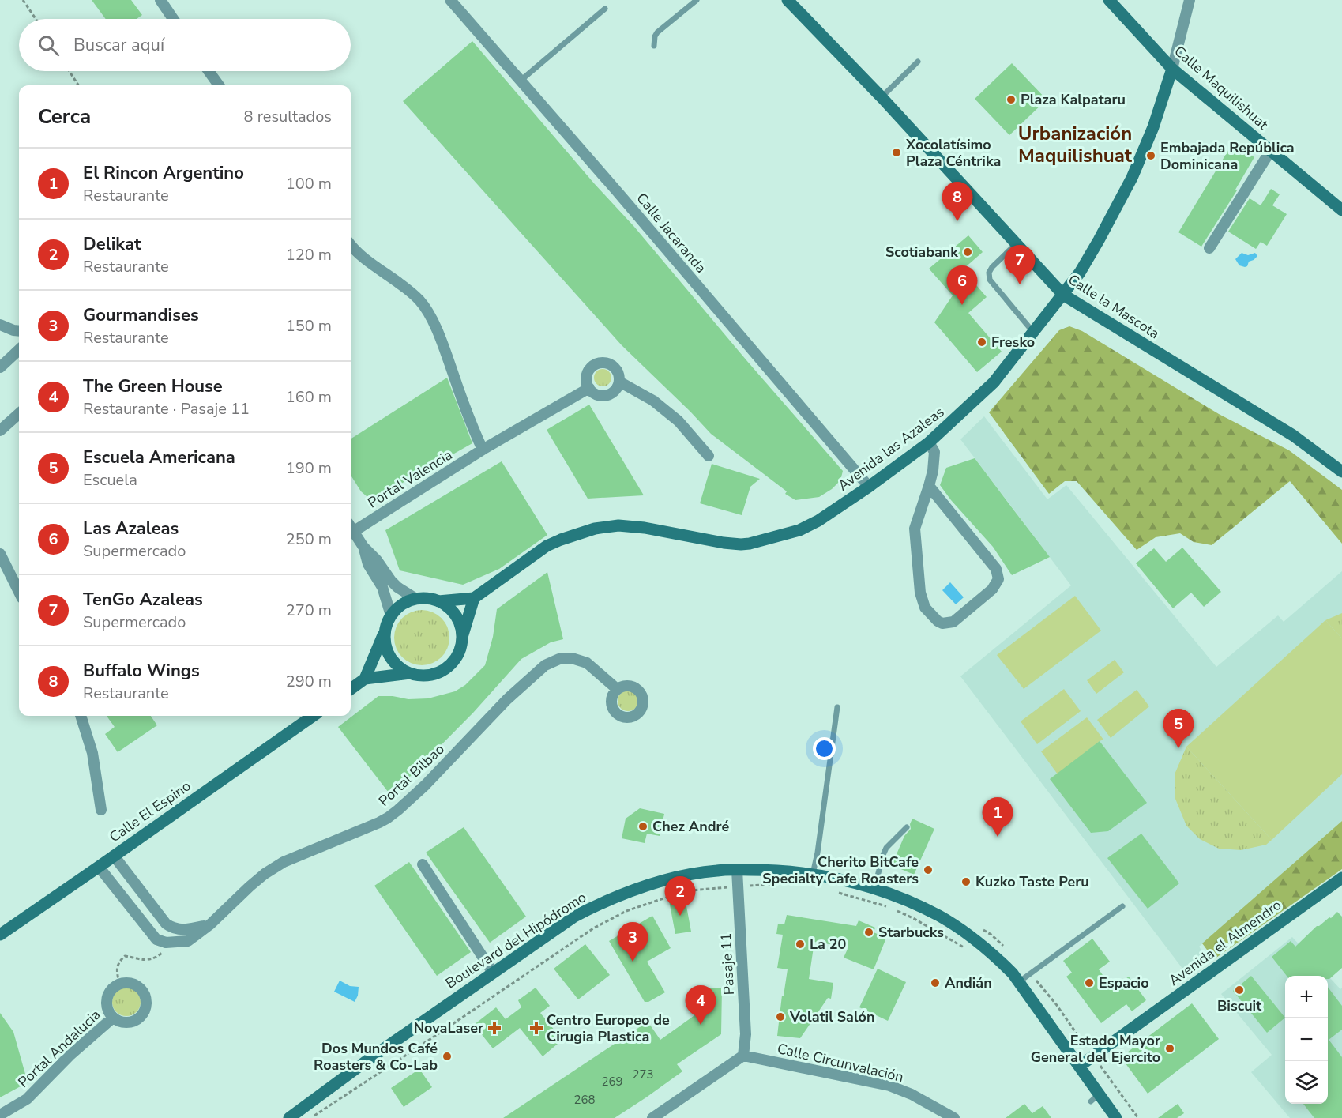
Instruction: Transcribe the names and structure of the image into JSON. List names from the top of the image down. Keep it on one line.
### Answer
{"streets":{"street":["Calle Maquilishuat","Calle Jacaranda","Calle la Mascota","Avenida las Azaleas","Portal Valencia","Portal Bilbao","Calle El Espino","Boulevard del Hipódromo","Avenida el Almendro","Pasaje 11","Portal Andalucia","Calle Circunvalación"]},"crossings":[["Calle Maquilishuat","Avenida las Azaleas"],["Calle Jacaranda","Avenida las Azaleas"],["Calle la Mascota","Avenida las Azaleas"],["Boulevard del Hipódromo","Avenida el Almendro"],["Boulevard del Hipódromo","Pasaje 11"],["Pasaje 11","Calle Circunvalación"]],"districts":["Urbanización Maquilishuat"],"places":{"other":["Plaza Kalpataru","Xocolatísimo Plaza Céntrika","Embajada República Dominicana","Scotiabank","Fresko","Chez André","Cherito BitCafe Specialty Cafe Roasters","Kuzko Taste Peru","Starbucks","La 20","Andián","Espacio","Biscuit","Volatil Salón","Estado Mayor General del Ejercito","Dos Mundos Café Roasters & Co-Lab"],"health":["NovaLaser","Centro Europeo de Cirugia Plastica"]},"house_numbers":["273","269","268"],"page":{"search":"Buscar aquí","heading":["Cerca","8 resultados"],"list":[{"mark":"1","name":"El Rincon Argentino","note":"Restaurante","value":"100 m"},{"mark":"2","name":"Delikat","note":"Restaurante","value":"120 m"},{"mark":"3","name":"Gourmandises","note":"Restaurante","value":"150 m"},{"mark":"4","name":"The Green House","note":"Restaurante · Pasaje 11","value":"160 m"},{"mark":"5","name":"Escuela Americana","note":"Escuela","value":"190 m"},{"mark":"6","name":"Las Azaleas","note":"Supermercado","value":"250 m"},{"mark":"7","name":"TenGo Azaleas","note":"Supermercado","value":"270 m"},{"mark":"8","name":"Buffalo Wings","note":"Restaurante","value":"290 m"}],"pins":["8","7","6","5","1","2","3","4"],"map_buttons":["+","−"]}}
